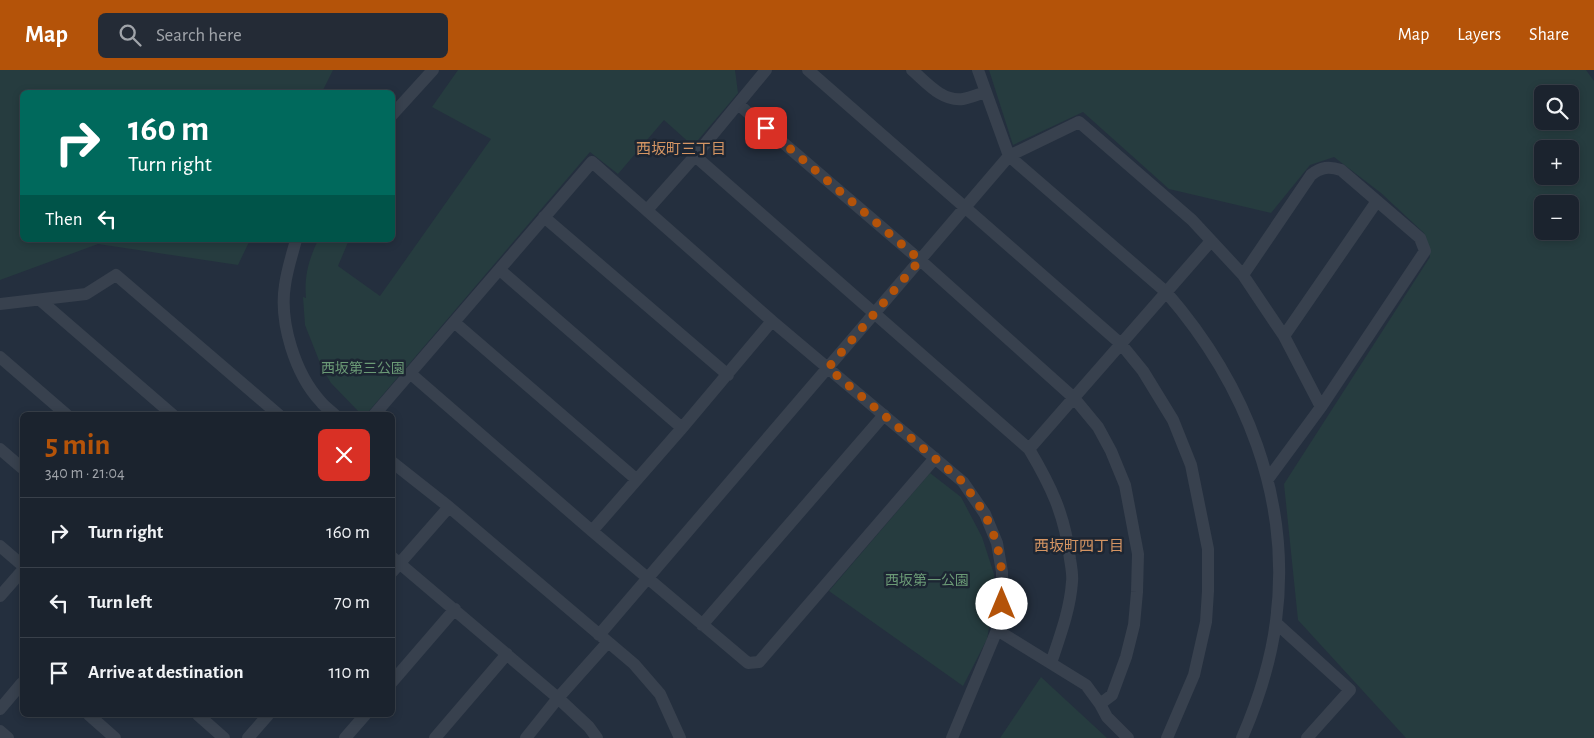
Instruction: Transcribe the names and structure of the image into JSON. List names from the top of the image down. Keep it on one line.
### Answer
{"districts":["西坂町三丁目","西坂町四丁目"],"parks":["西坂第三公園","西坂第一公園"],"page":{"header":"Map","search":"Search here","nav":["Map","Layers","Share"],"map_buttons":["+","−"],"turn":["160 m","Turn right"],"then":"Then","heading":["5 min","340 m · 21:04"],"list":[{"name":"Turn right","value":"160 m"},{"name":"Turn left","value":"70 m"},{"name":"Arrive at destination","value":"110 m"}]}}
